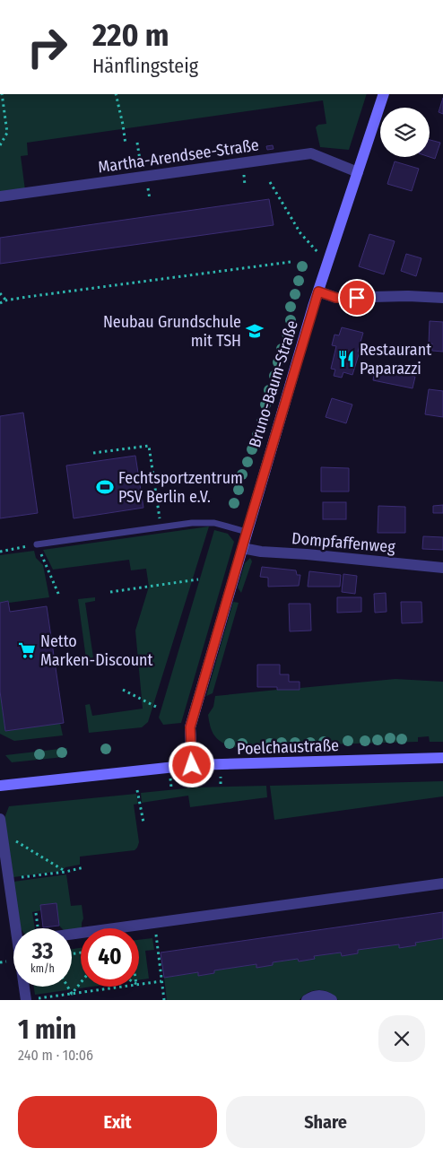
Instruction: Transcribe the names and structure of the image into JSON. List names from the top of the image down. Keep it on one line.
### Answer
{"streets":{"street":["Martha-Arendsee-Straße","Bruno-Baum-Straße","Dompfaffenweg","Poelchaustraße"]},"crossings":[["Martha-Arendsee-Straße","Bruno-Baum-Straße"],["Bruno-Baum-Straße","Dompfaffenweg"],["Bruno-Baum-Straße","Poelchaustraße"]],"places":{"school or university":["Neubau Grundschule mit TSH"],"restaurant":["Restaurant Paparazzi"],"sports":["Fechtsportzentrum PSV Berlin e.V."],"supermarket":["Netto Marken-Discount"]},"page":{"turn":["220 m","Hänflingsteig"],"speed":"33 km/h","limit":"40","heading":["1 min","240 m · 10:06"],"buttons":["Exit","Share"]}}
